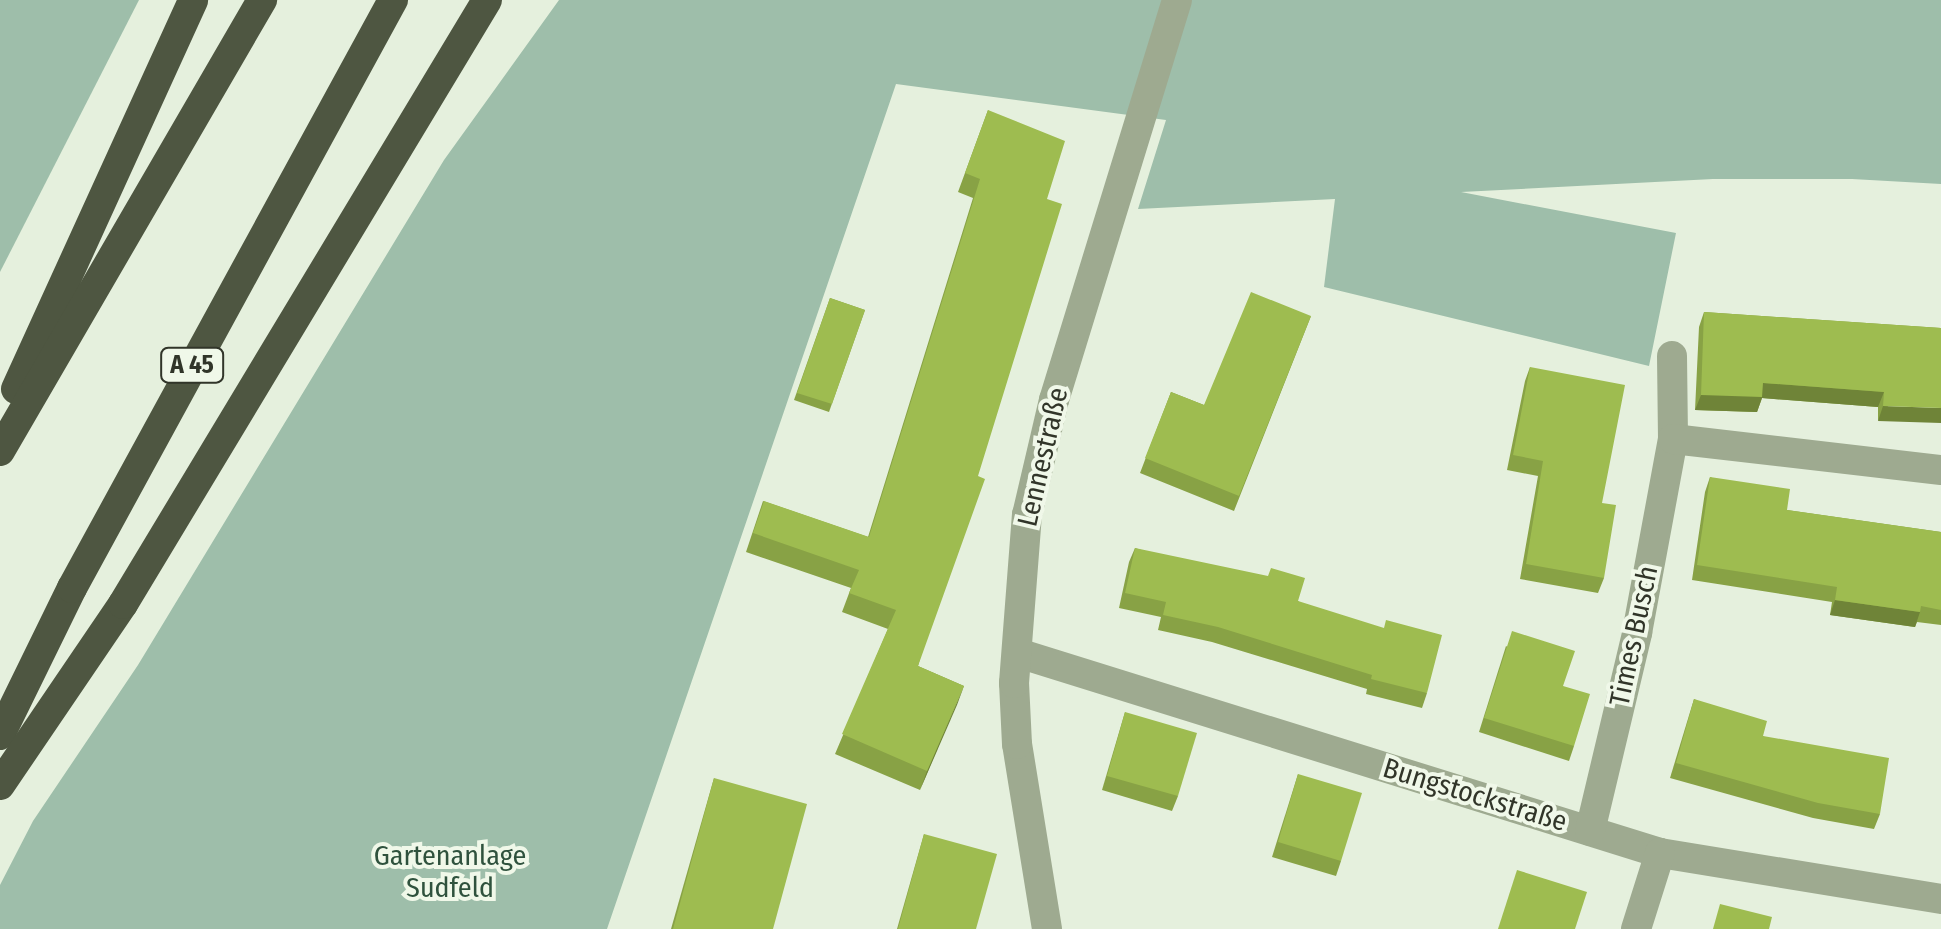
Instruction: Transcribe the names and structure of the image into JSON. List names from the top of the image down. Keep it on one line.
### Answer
{"streets":{"highway":["A 45"],"street":["Lennestraße","Times Busch","Bungstockstraße"]},"crossings":[["Lennestraße","Bungstockstraße"],["Times Busch","Bungstockstraße"]],"parks":["Gartenanlage Sudfeld"]}
